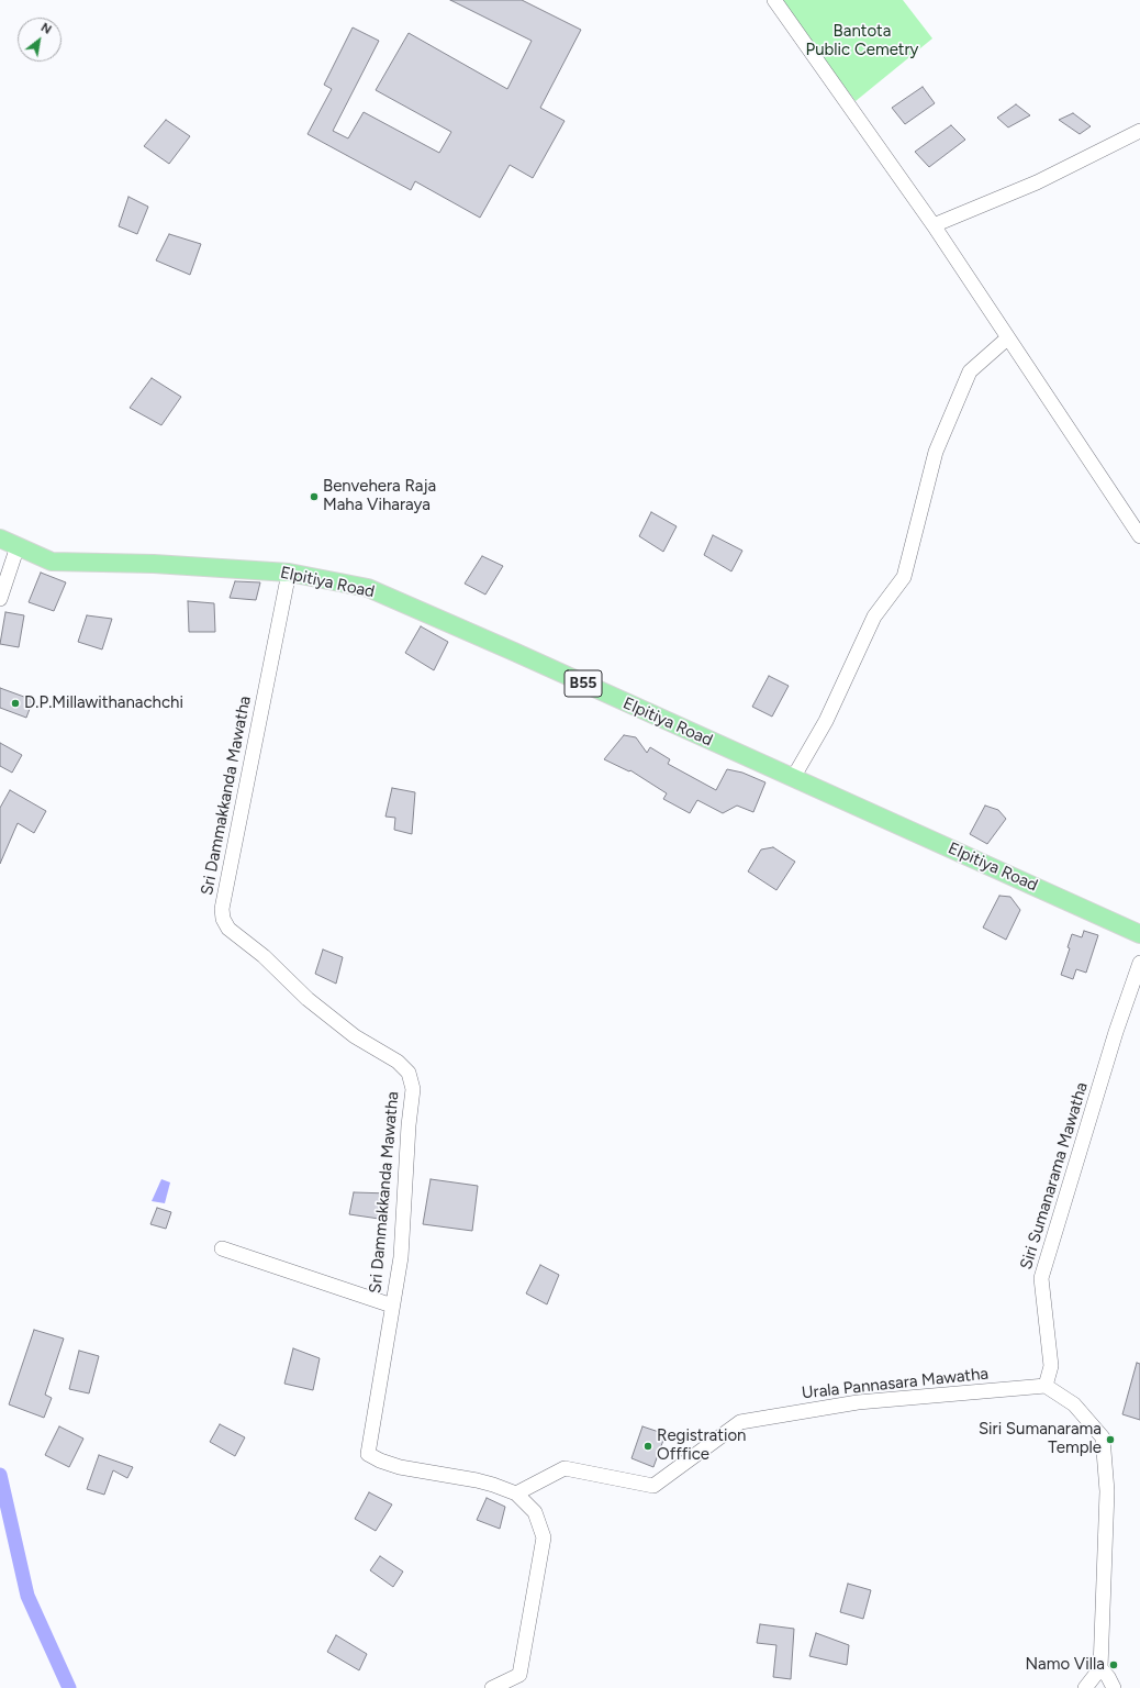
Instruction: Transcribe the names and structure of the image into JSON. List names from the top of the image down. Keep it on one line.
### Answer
{"streets":{"main road":["Elpitiya Road","B55"],"street":["Sri Dammakkanda Mawatha","Siri Sumanarama Mawatha","Urala Pannasara Mawatha"]},"crossings":[["Elpitiya Road","Sri Dammakkanda Mawatha"],["Sri Dammakkanda Mawatha","Urala Pannasara Mawatha"],["Siri Sumanarama Mawatha","Urala Pannasara Mawatha"]],"parks":["Bantota Public Cemetry"],"places":["Benvehera Raja Maha Viharaya","D.P.Millawithanachchi","Siri Sumanarama Temple","Registration Offfice","Namo Villa"],"north":"top right"}
